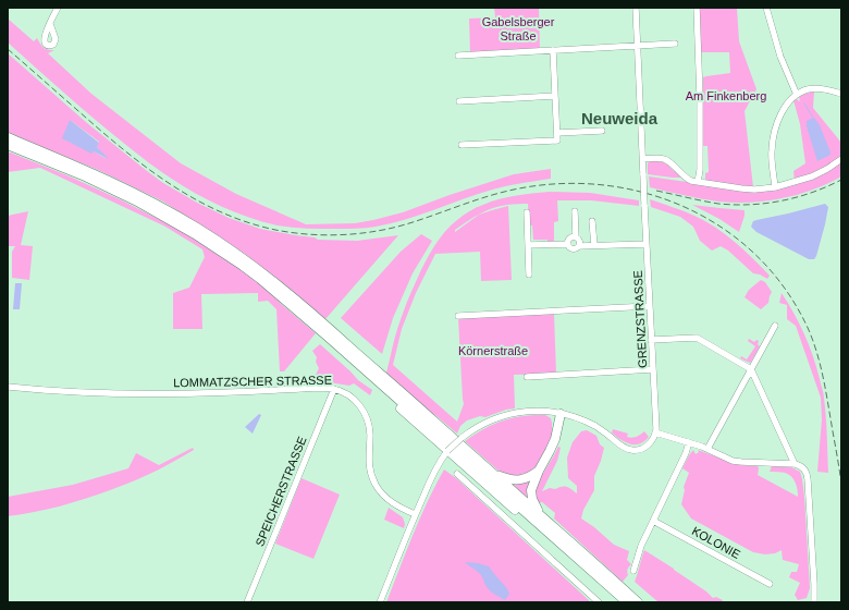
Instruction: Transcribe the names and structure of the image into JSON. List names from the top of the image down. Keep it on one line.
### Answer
{"streets":{"street":["GRENZSTRASSE","LOMMATZSCHER STRASSE","SPEICHERSTRASSE","KOLONIE"]},"crossings":[["LOMMATZSCHER STRASSE","SPEICHERSTRASSE"]],"districts":["Neuweida"],"parks":["Gabelsberger Straße","Am Finkenberg","Körnerstraße"]}
